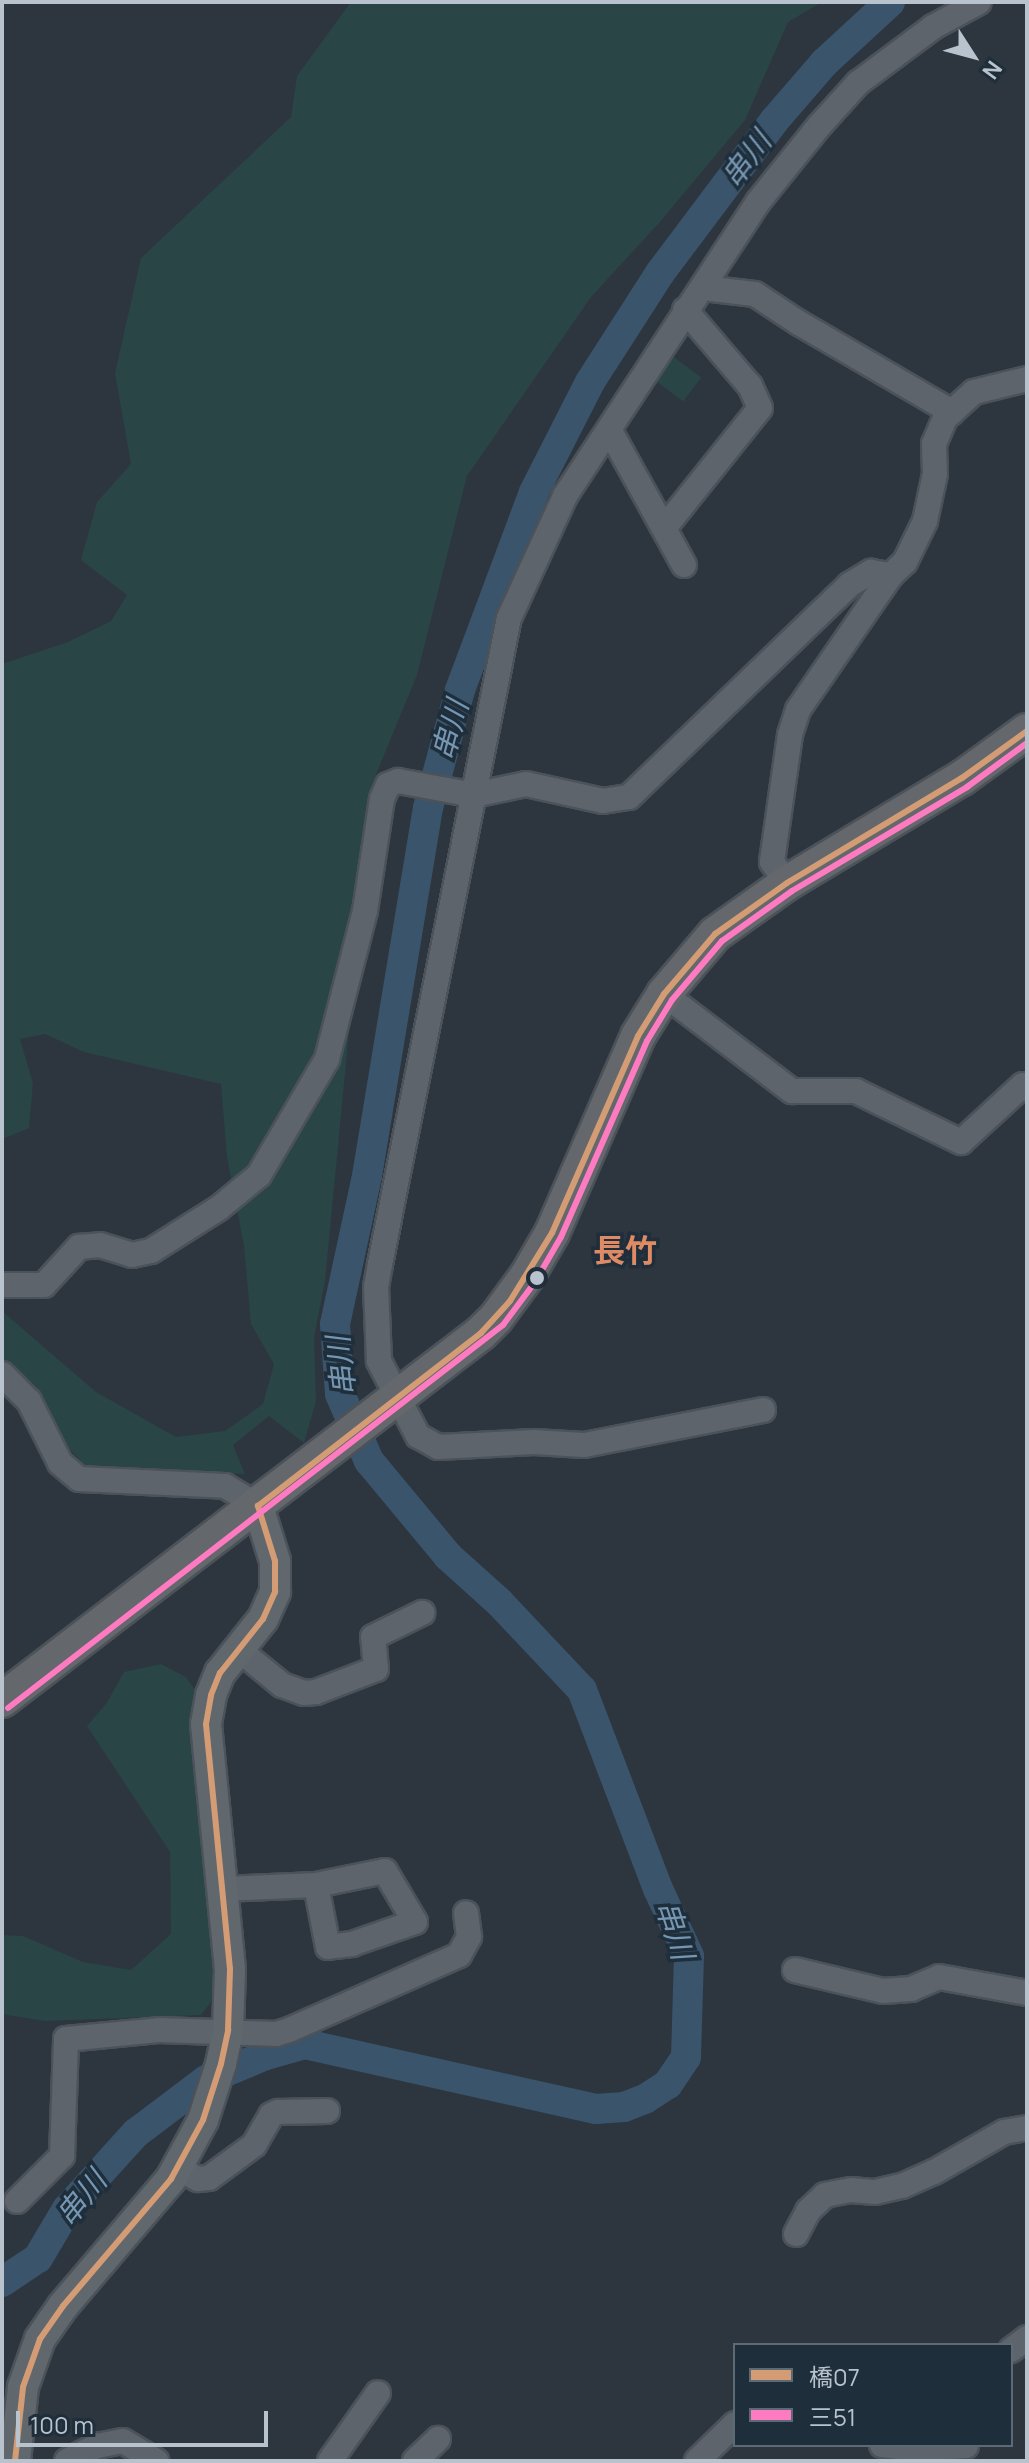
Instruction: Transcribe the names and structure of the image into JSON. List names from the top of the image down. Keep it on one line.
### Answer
{"districts":["長竹"],"water":["串川"],"lines":["transit line 橋07","transit line 三51"],"legend":["橋07","三51"],"scale_bar":"100 m","north":"bottom right"}
